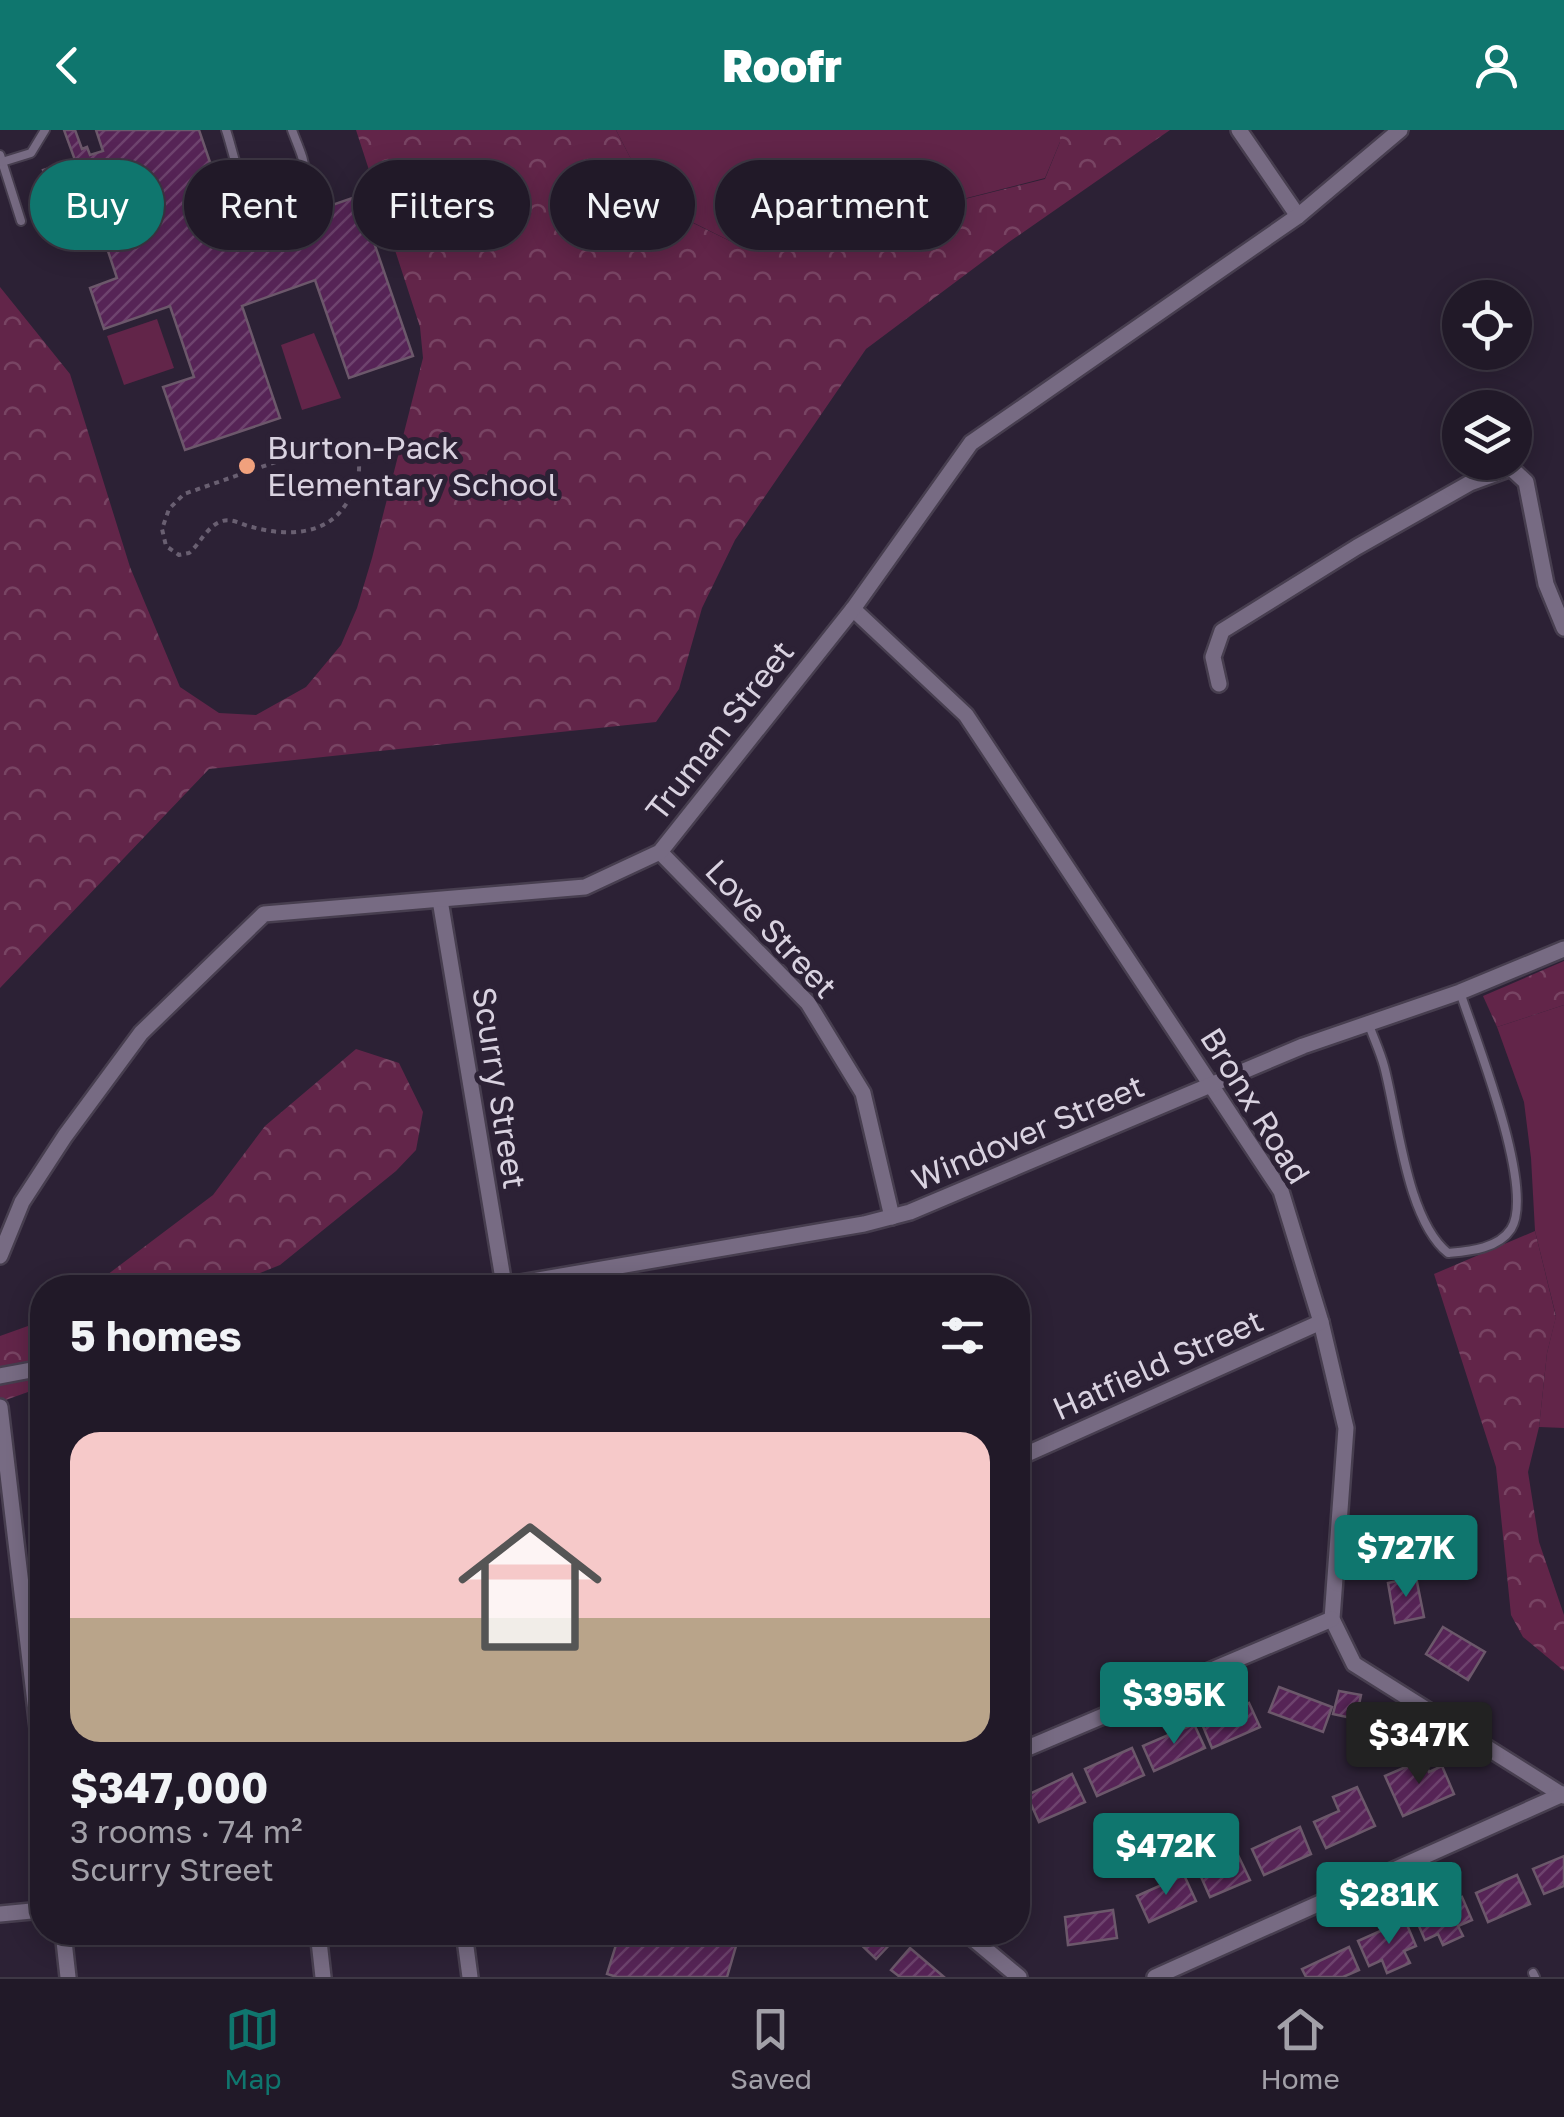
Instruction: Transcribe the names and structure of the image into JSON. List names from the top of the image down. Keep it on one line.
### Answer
{"streets":{"street":["Truman Street","Love Street","Scurry Street","Bronx Road","Windover Street","Hatfield Street"]},"crossings":[["Truman Street","Love Street"],["Truman Street","Scurry Street"],["Truman Street","Bronx Road"],["Love Street","Windover Street"],["Bronx Road","Windover Street"],["Bronx Road","Hatfield Street"]],"places":["Burton-Pack Elementary School"],"page":{"header":"Roofr","chip":["Buy","Rent","Filters","New","Apartment"],"heading":"5 homes","list":[{"name":"$347,000","note":"3 rooms · 74 m² · Scurry Street"}],"price":["$727K","$395K","$347K","$472K","$281K"],"tabs":["Map","Saved","Home"]}}
